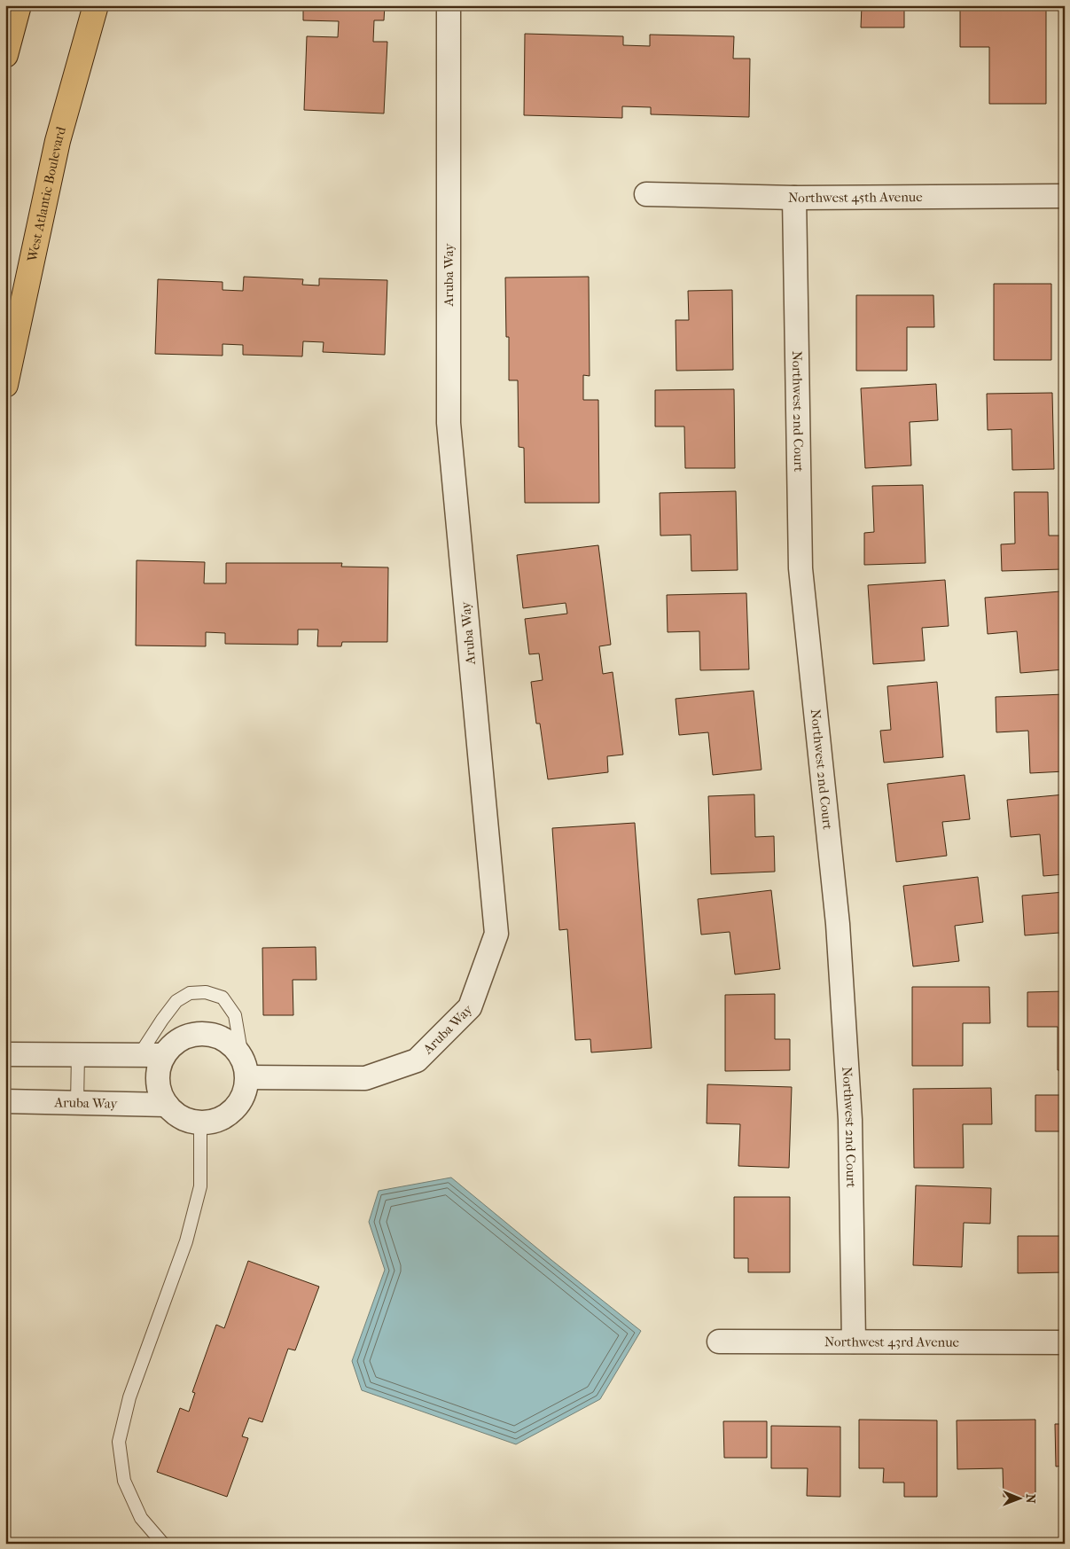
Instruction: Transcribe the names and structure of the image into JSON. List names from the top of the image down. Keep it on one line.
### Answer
{"streets":{"main road":["West Atlantic Boulevard"],"street":["Northwest 45th Avenue","Aruba Way","Northwest 2nd Court","Northwest 43rd Avenue"]},"crossings":[["Northwest 45th Avenue","Northwest 2nd Court"],["Northwest 2nd Court","Northwest 43rd Avenue"]],"north":"right"}
